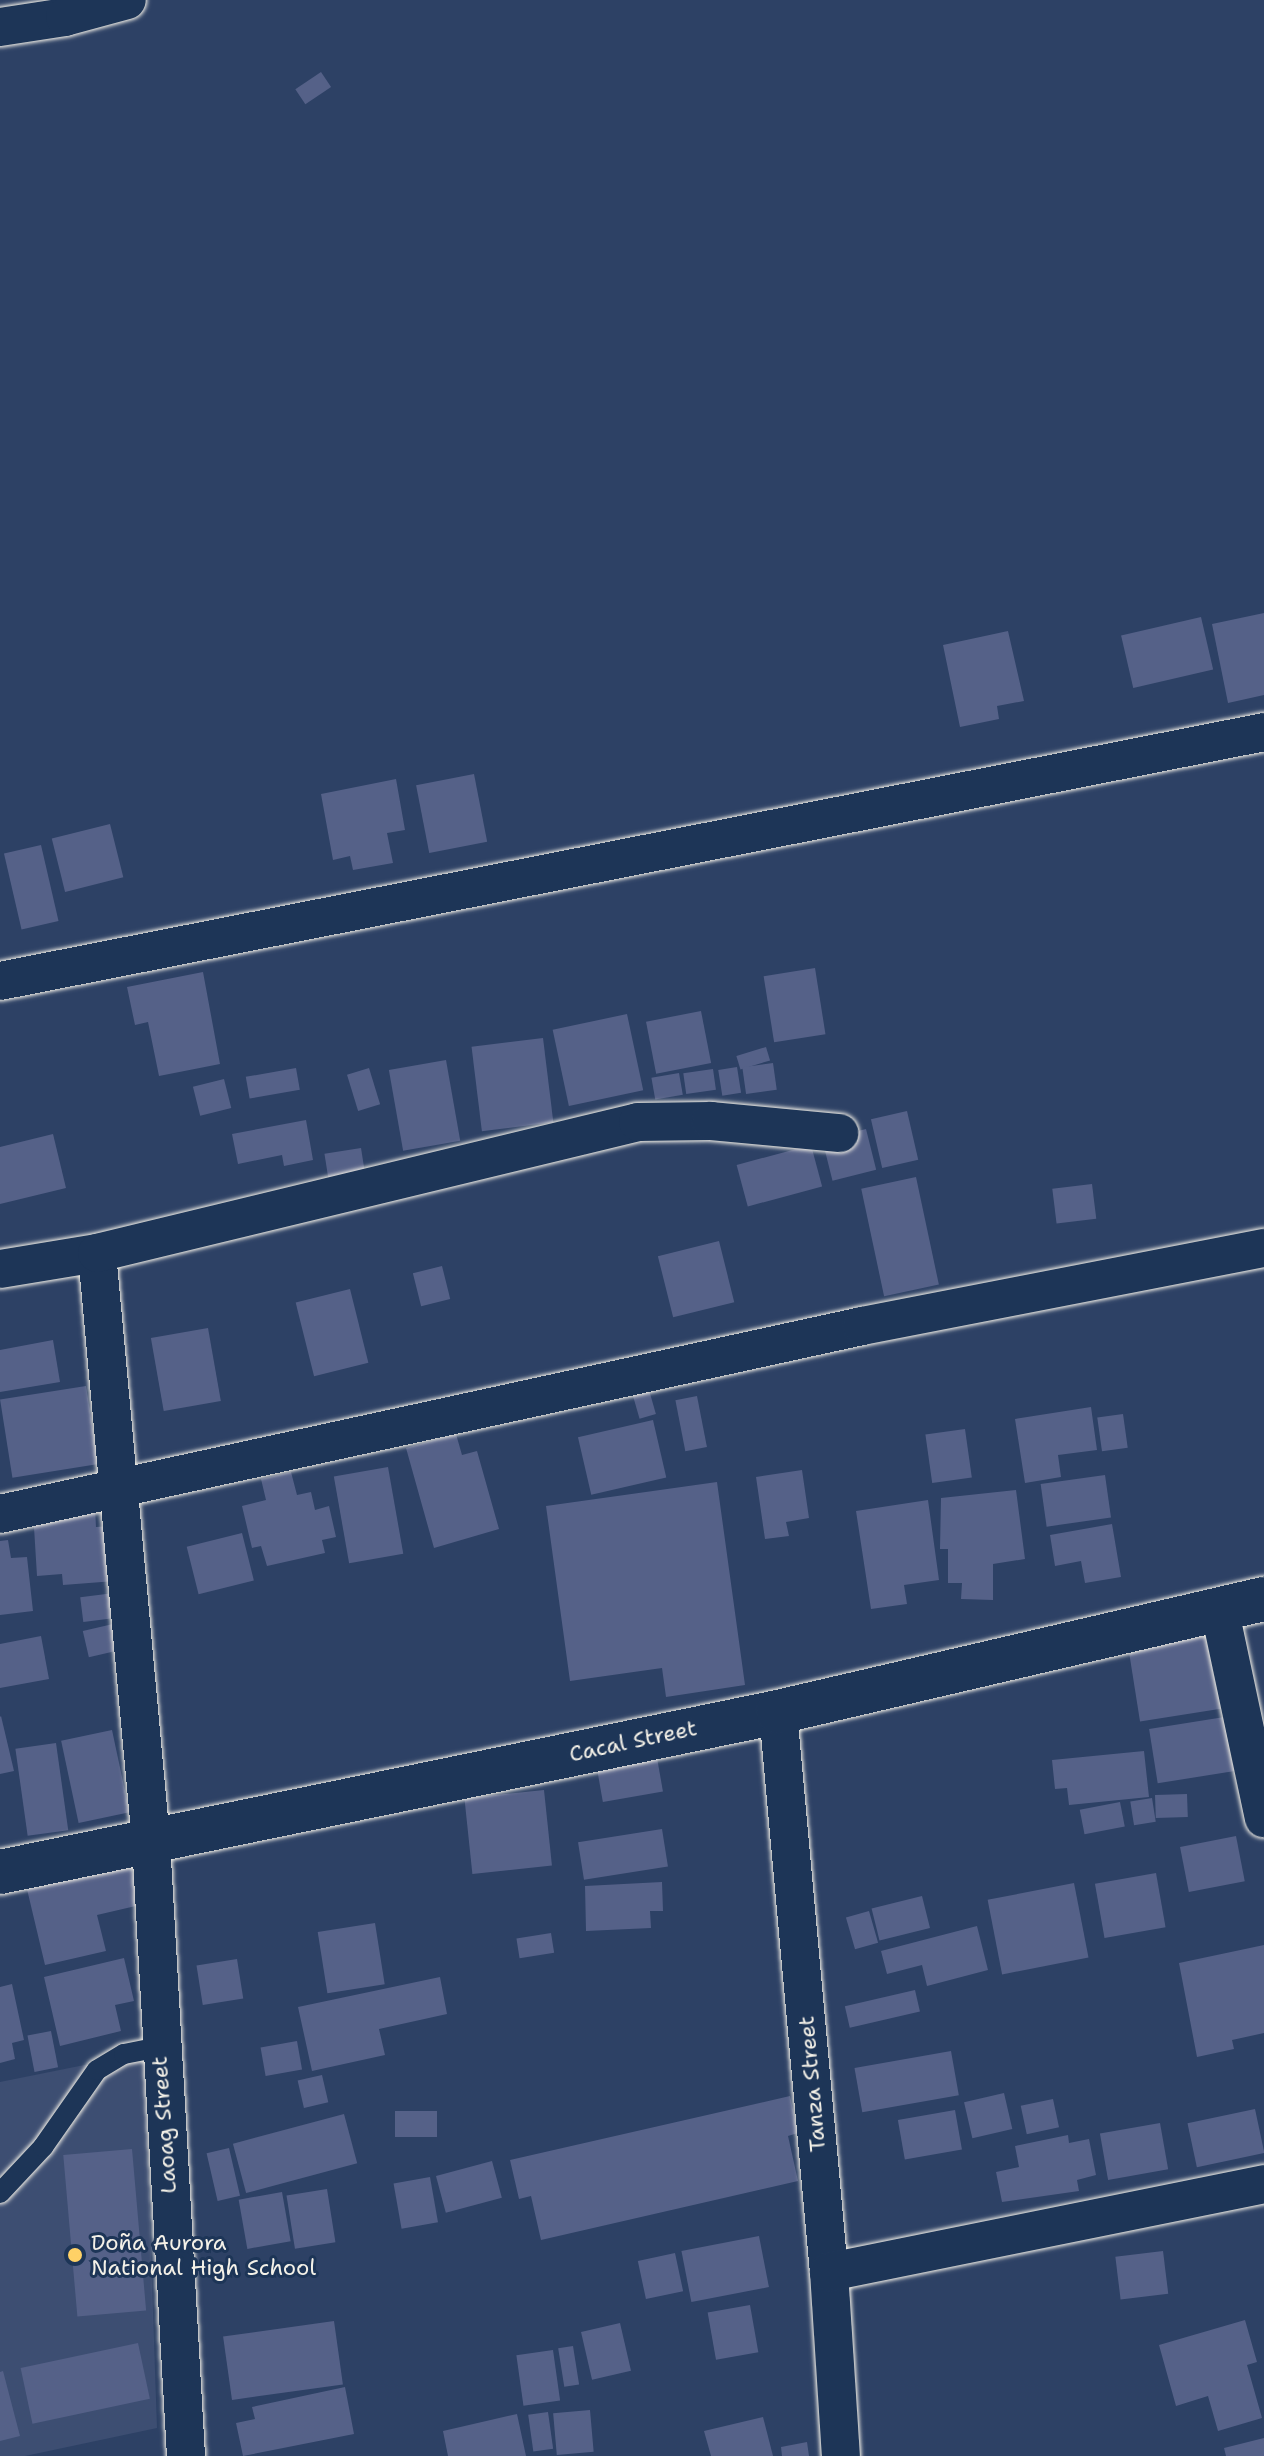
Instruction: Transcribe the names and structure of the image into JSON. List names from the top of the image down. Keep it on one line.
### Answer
{"streets":{"street":["Cacal Street","Tanza Street","Laoag Street"]},"crossings":[["Cacal Street","Tanza Street"],["Cacal Street","Laoag Street"]],"places":["Doña Aurora National High School"]}
